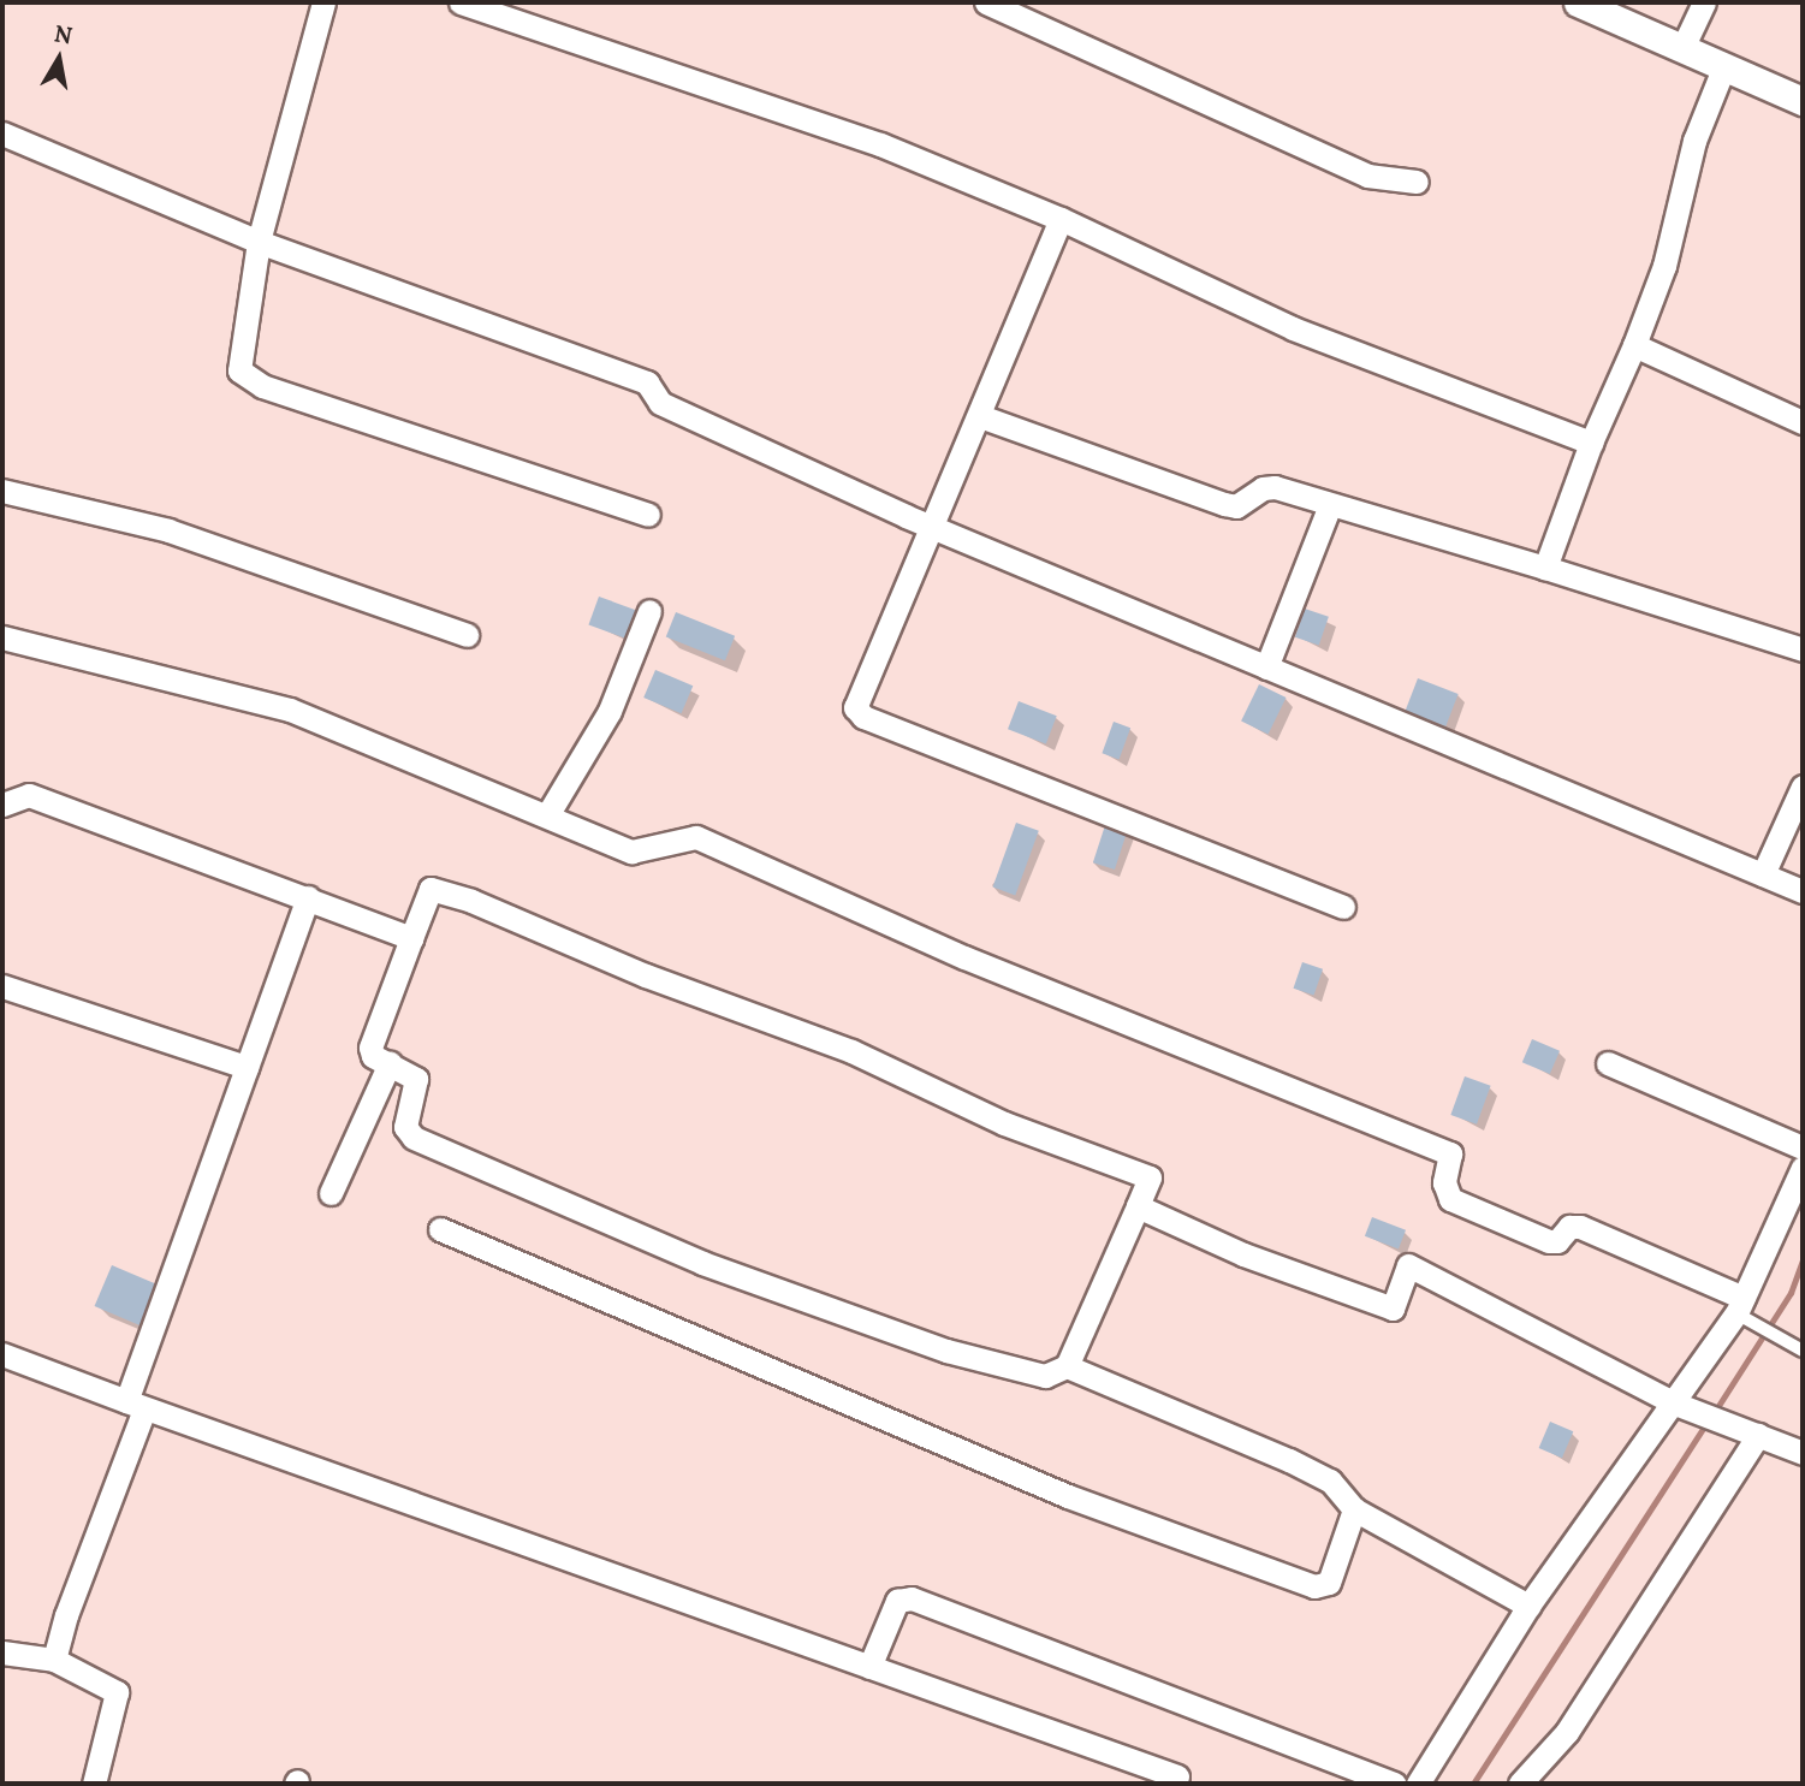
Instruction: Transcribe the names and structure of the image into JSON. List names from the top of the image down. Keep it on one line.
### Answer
{"north":"top"}
